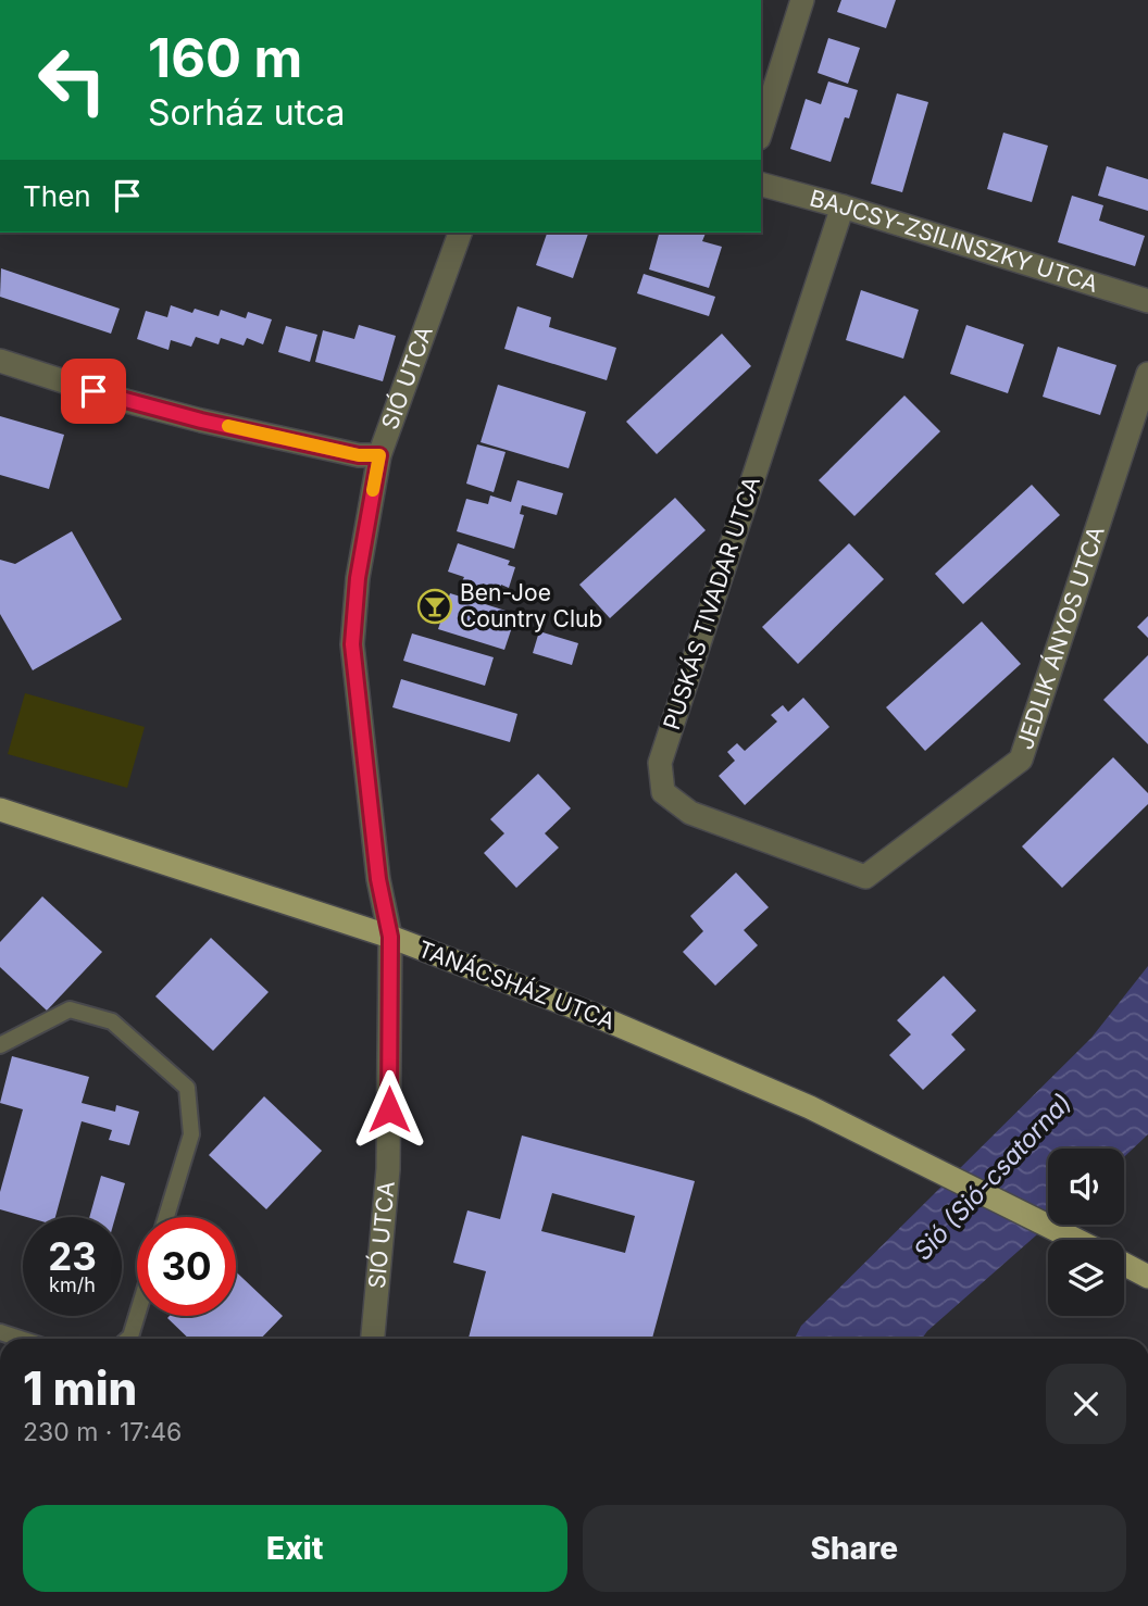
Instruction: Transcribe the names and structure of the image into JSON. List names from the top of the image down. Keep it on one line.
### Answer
{"streets":{"main road":["TANÁCSHÁZ UTCA"],"street":["BAJCSY-ZSILINSZKY UTCA","SIÓ UTCA","PUSKÁS TIVADAR UTCA","JEDLIK ÁNYOS UTCA"]},"crossings":[["BAJCSY-ZSILINSZKY UTCA","PUSKÁS TIVADAR UTCA"],["SIÓ UTCA","TANÁCSHÁZ UTCA"],["PUSKÁS TIVADAR UTCA","JEDLIK ÁNYOS UTCA"]],"water":["Sió (Sió-csatorna)"],"places":{"bar":["Ben-Joe Country Club"]},"page":{"turn":["160 m","Sorház utca"],"then":"Then","speed":"23 km/h","limit":"30","heading":["1 min","230 m · 17:46"],"buttons":["Exit","Share"]}}
